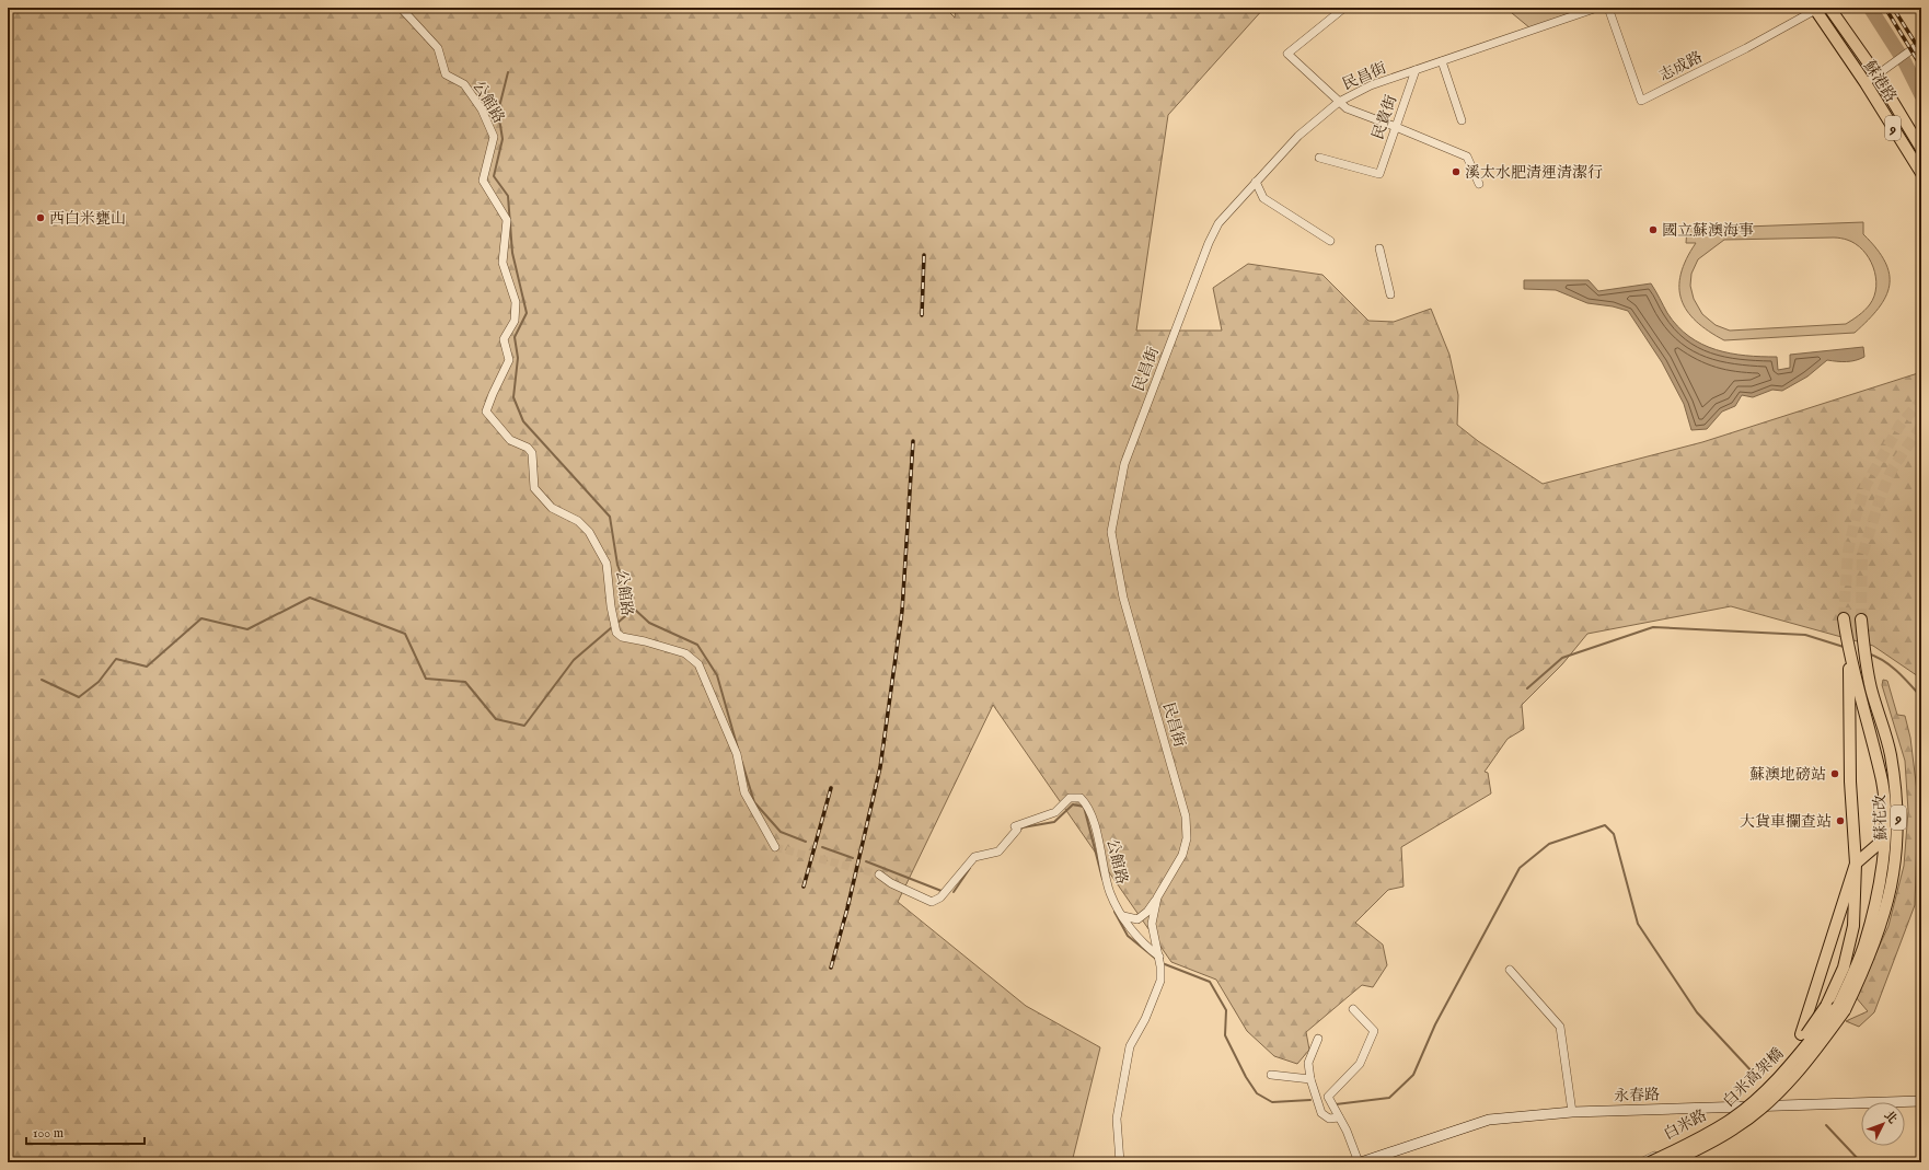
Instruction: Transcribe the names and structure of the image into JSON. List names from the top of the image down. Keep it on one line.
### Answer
{"streets":{"main road":["蘇港路","9","蘇花改","白米高架橋"],"street":["志成路","民昌街","公館路","民貴街","永春路","白米路"]},"crossings":[["志成路","蘇港路"],["民昌街","公館路"],["民昌街","民貴街"],["蘇花改","白米高架橋"],["永春路","白米路"]],"places":["溪太水肥清運清潔行","西白米甕山","國立蘇澳海事","蘇澳地磅站","大貨車攔查站"],"scale_bar":"100 m","north":"top right"}
